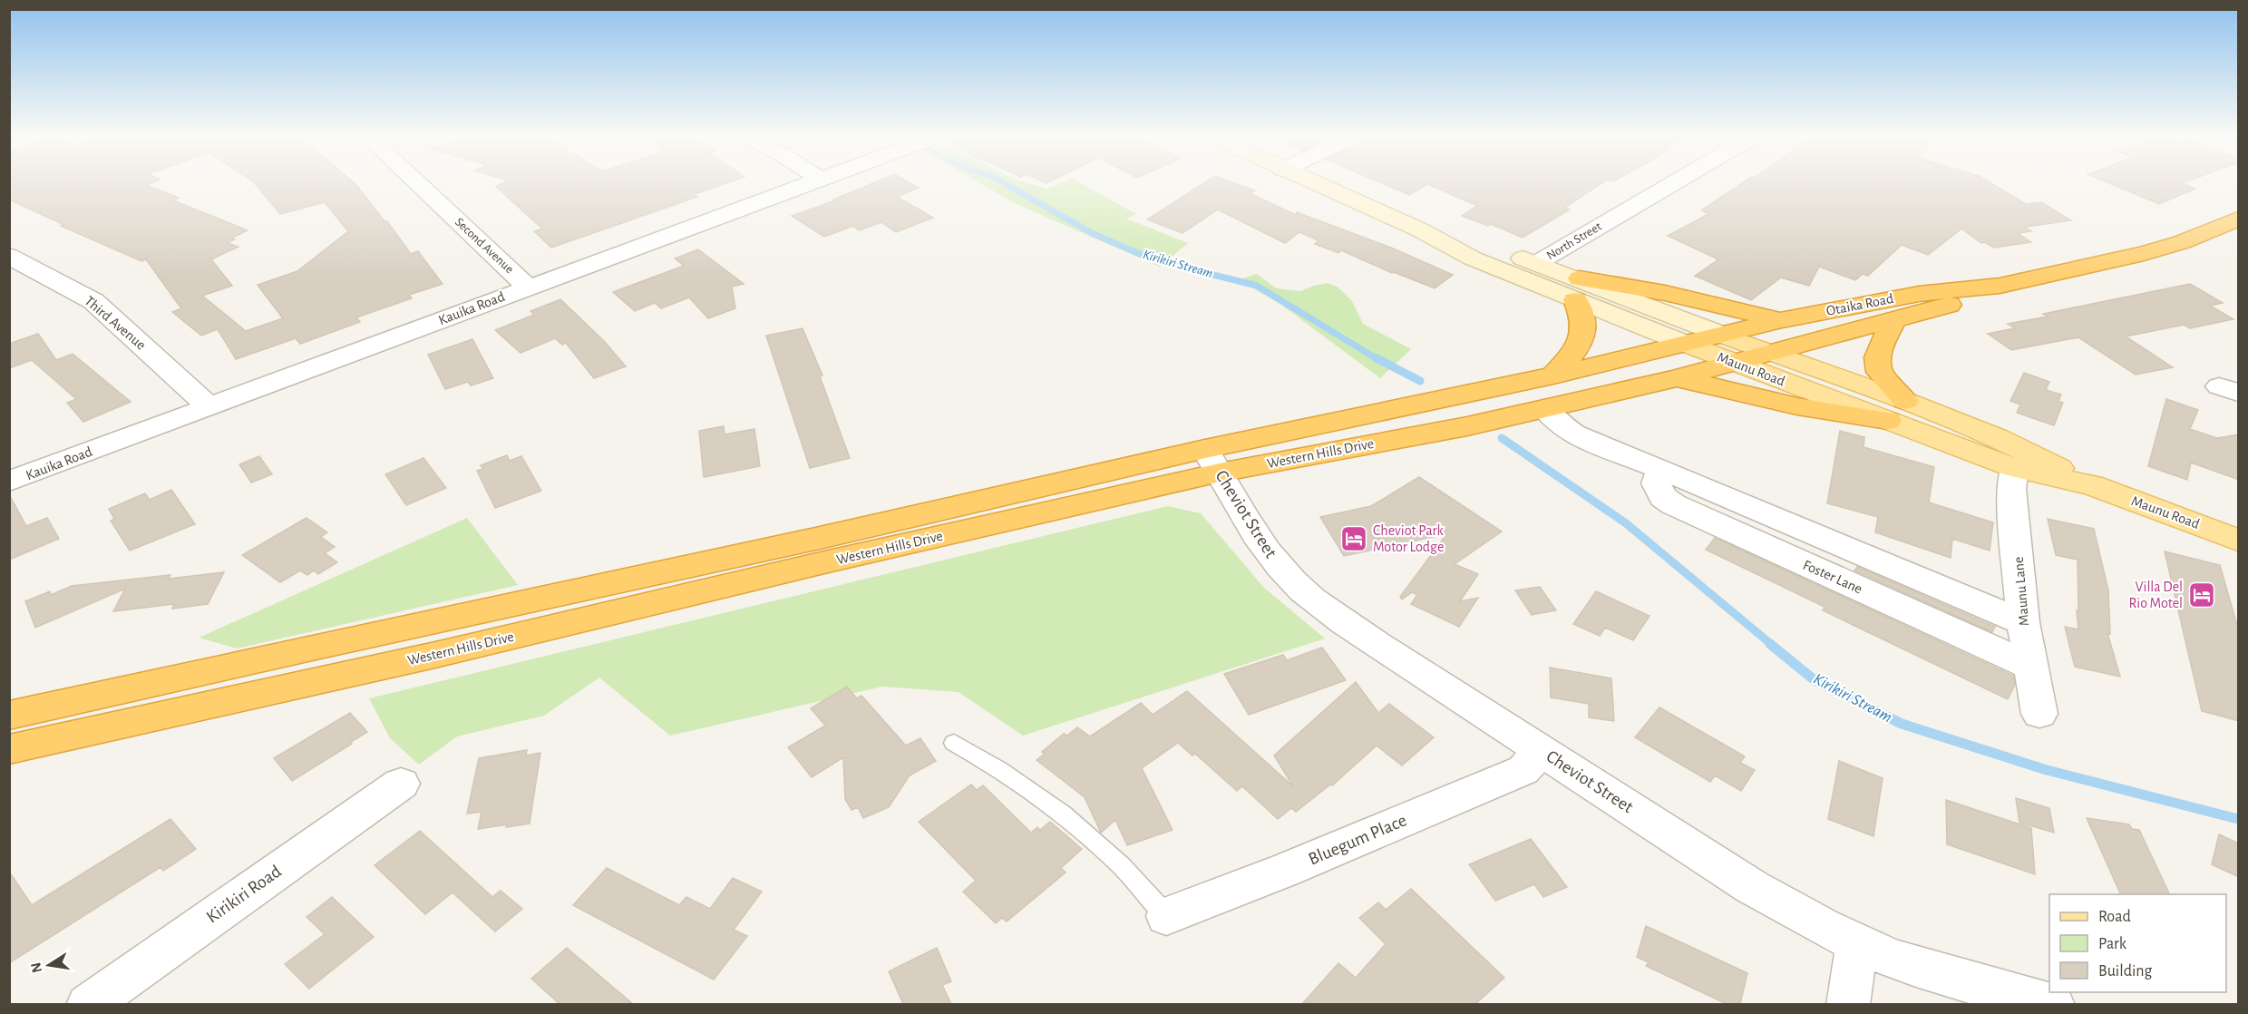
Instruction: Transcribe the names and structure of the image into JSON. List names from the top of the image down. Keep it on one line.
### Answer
{"streets":{"highway":["Otaika Road","Western Hills Drive"],"main road":["Maunu Road"],"street":["North Street","Second Avenue","Kauika Road","Third Avenue","Cheviot Street","Foster Lane","Maunu Lane","Bluegum Place","Kirikiri Road"]},"crossings":[["North Street","Maunu Road"],["Second Avenue","Kauika Road"],["Otaika Road","Maunu Road"],["Otaika Road","Western Hills Drive"],["Kauika Road","Third Avenue"],["Maunu Road","Western Hills Drive"],["Maunu Road","Maunu Lane"],["Western Hills Drive","Cheviot Street"],["Cheviot Street","Bluegum Place"],["Foster Lane","Maunu Lane"]],"water":["Kirikiri Stream"],"places":{"hotel":["Cheviot Park Motor Lodge","Villa Del Rio Motel"]},"legend":["Road","Park","Building"],"north":"left"}
